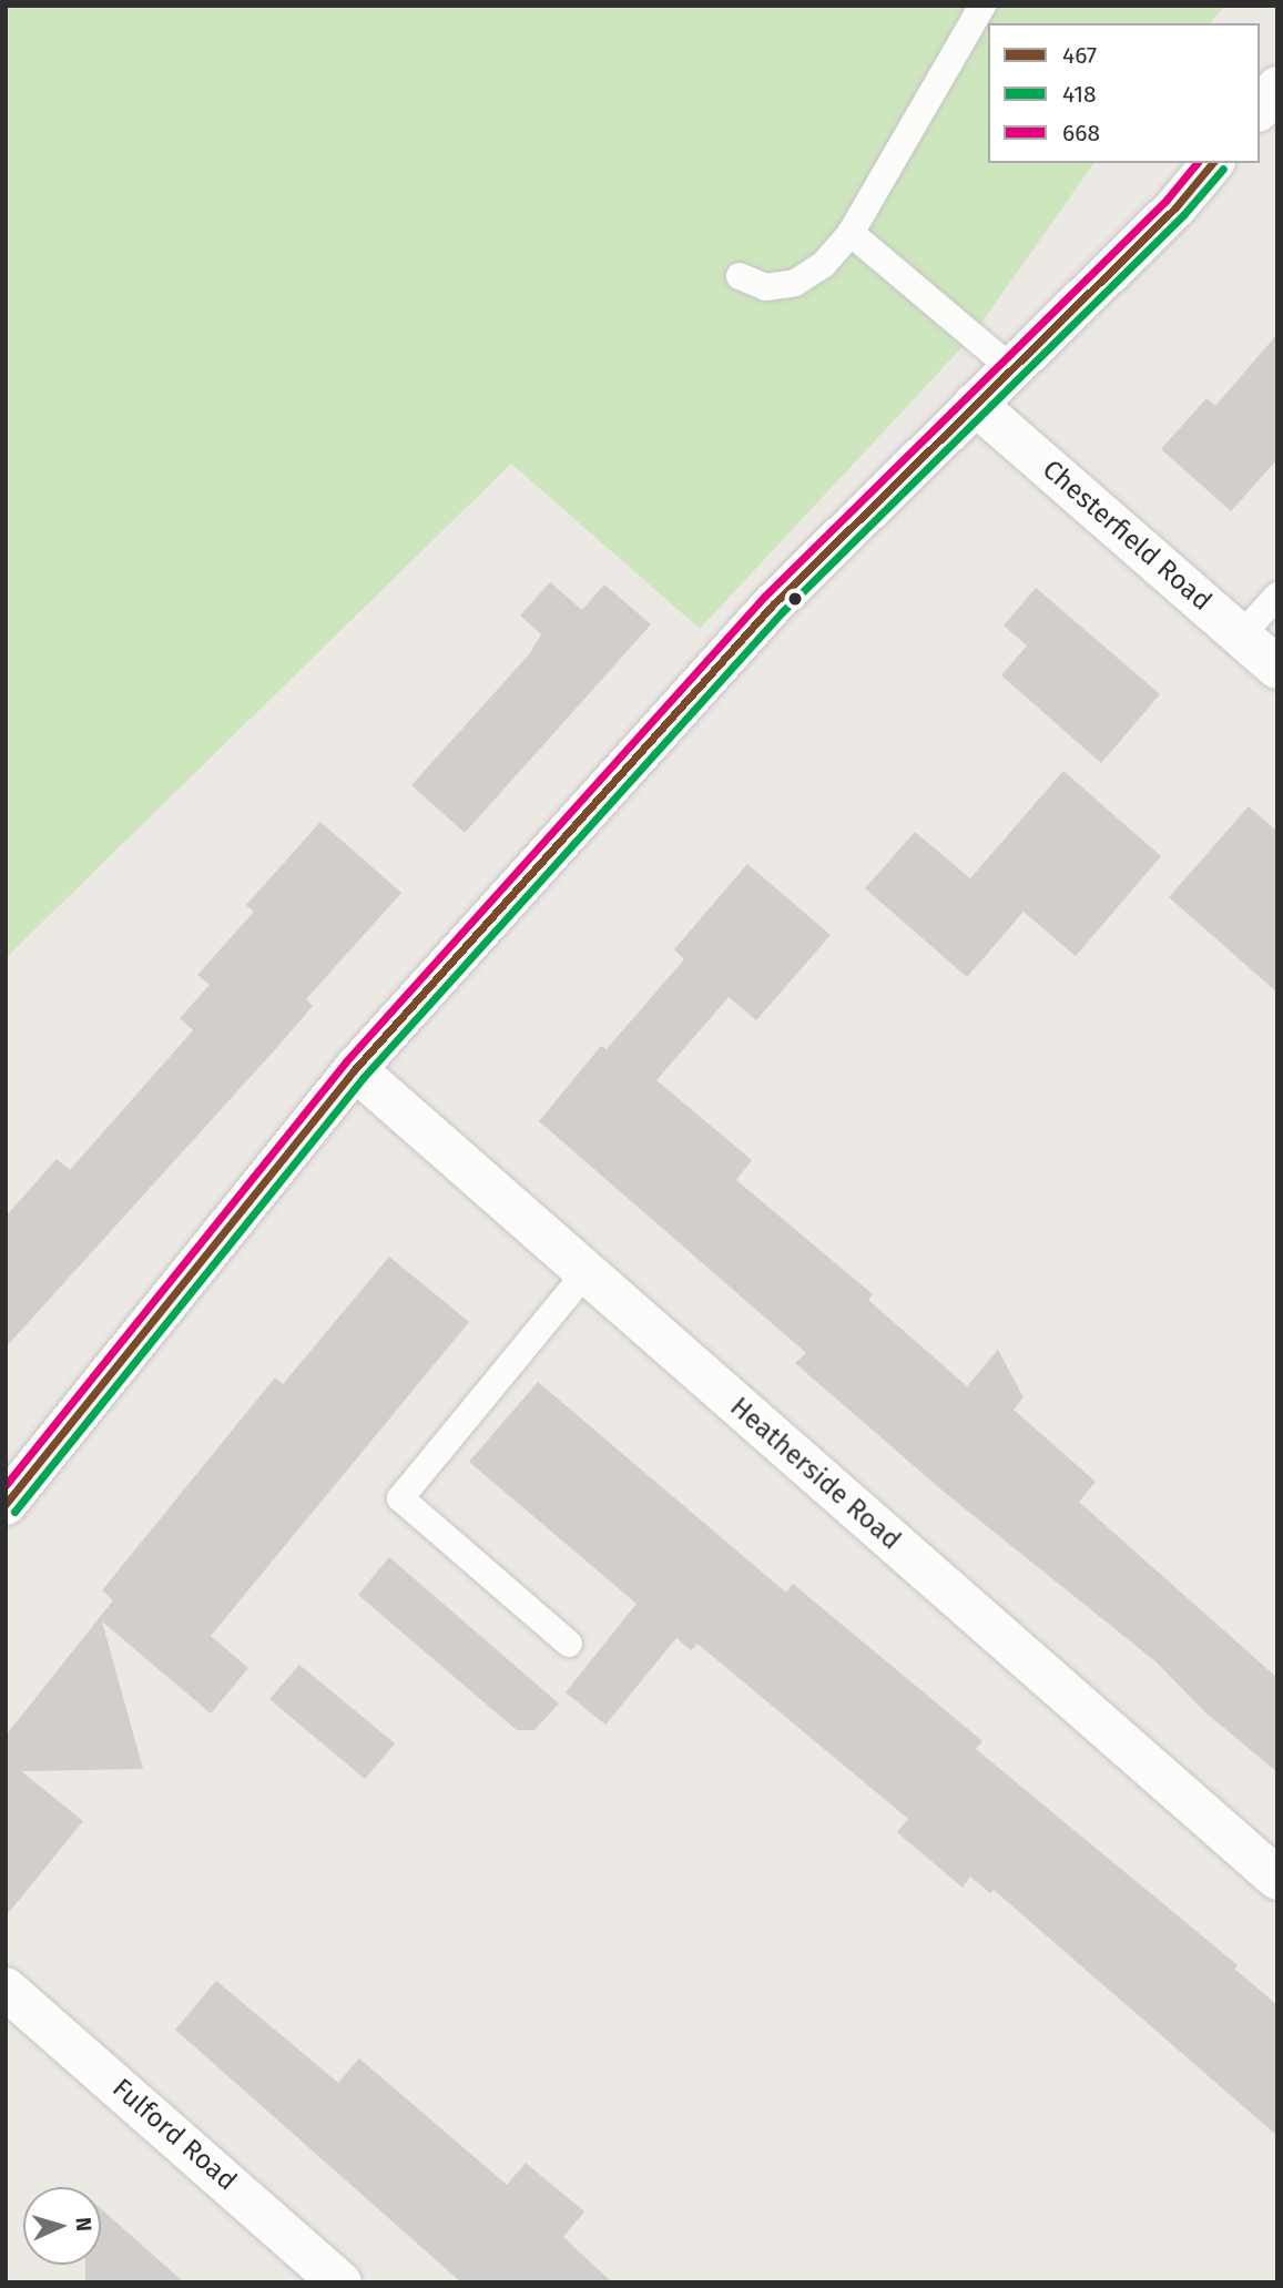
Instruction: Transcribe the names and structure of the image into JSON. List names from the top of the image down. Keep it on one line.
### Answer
{"streets":{"street":["Chesterfield Road","Heatherside Road","Fulford Road"]},"lines":["transit line 467","transit line 668","transit line 418"],"legend":["467","418","668"],"north":"right"}
